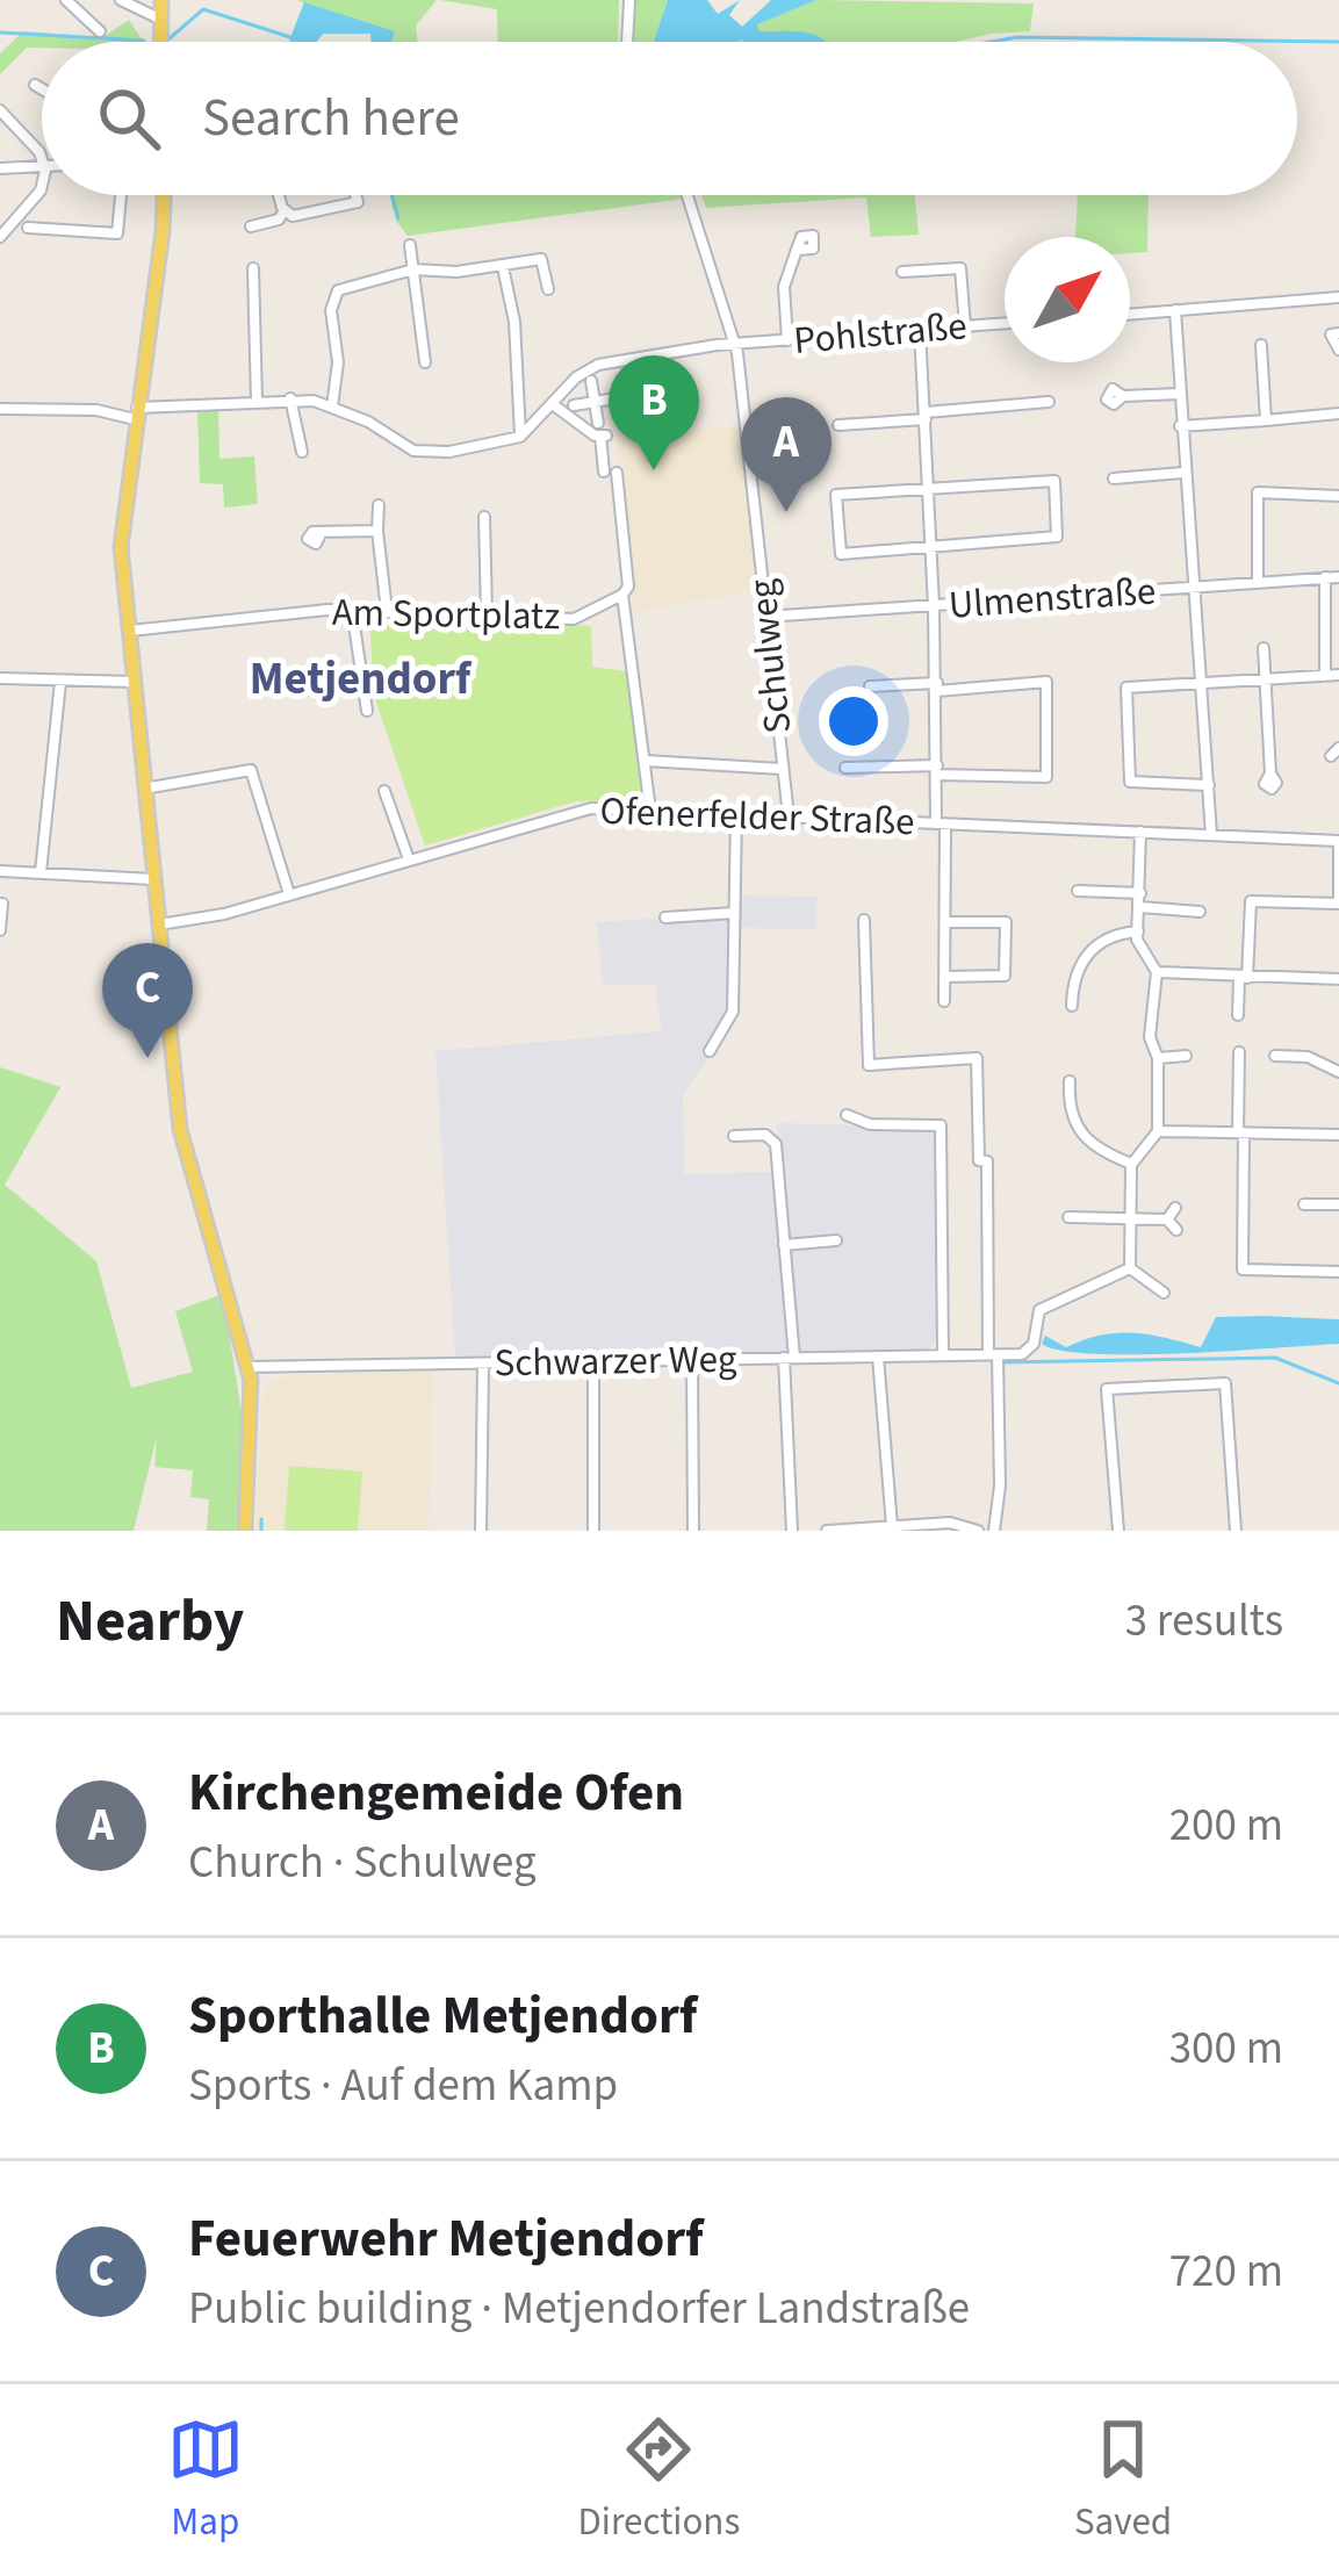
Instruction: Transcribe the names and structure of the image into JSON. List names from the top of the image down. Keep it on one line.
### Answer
{"streets":{"street":["Pohlstraße","Ulmenstraße","Am Sportplatz","Schulweg","Ofenerfelder Straße","Schwarzer Weg"]},"crossings":[["Pohlstraße","Schulweg"],["Ulmenstraße","Schulweg"],["Schulweg","Ofenerfelder Straße"]],"districts":["Metjendorf"],"north":"top right","page":{"search":"Search here","pins":["B","A","C"],"heading":["Nearby","3 results"],"list":[{"mark":"A","name":"Kirchengemeide Ofen","note":"Church · Schulweg","value":"200 m"},{"mark":"B","name":"Sporthalle Metjendorf","note":"Sports · Auf dem Kamp","value":"300 m"},{"mark":"C","name":"Feuerwehr Metjendorf","note":"Public building · Metjendorfer Landstraße","value":"720 m"}],"nav":["Map","Directions","Saved"]}}
